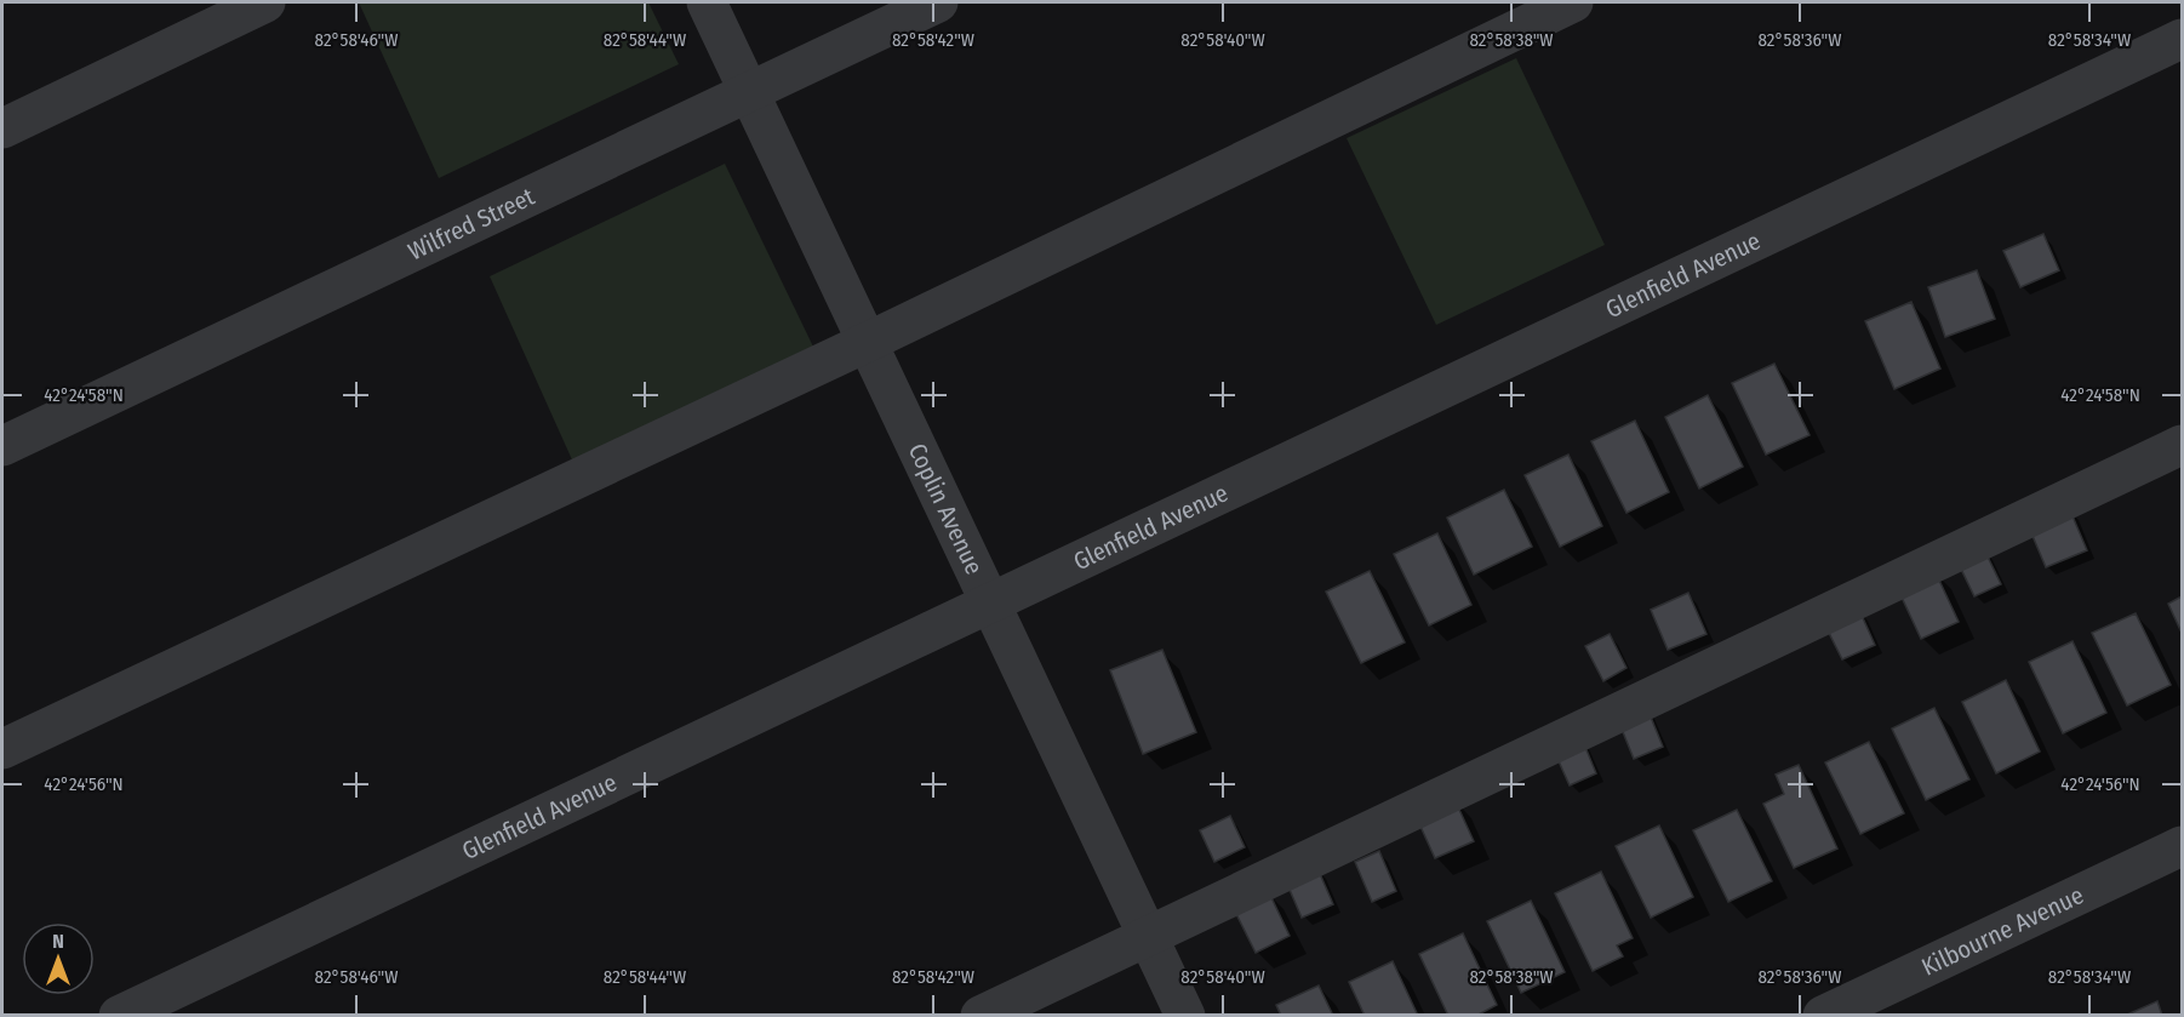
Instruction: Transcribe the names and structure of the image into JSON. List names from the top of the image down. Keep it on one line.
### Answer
{"streets":{"street":["Wilfred Street","Glenfield Avenue","Coplin Avenue","Kilbourne Avenue"]},"crossings":[["Wilfred Street","Coplin Avenue"],["Glenfield Avenue","Coplin Avenue"]],"north":"top","coordinates":["82°58'46\"W","82°58'44\"W","82°58'42\"W","82°58'40\"W","82°58'38\"W","82°58'36\"W","82°58'34\"W","42°24'58\"N","42°24'56\"N"]}
